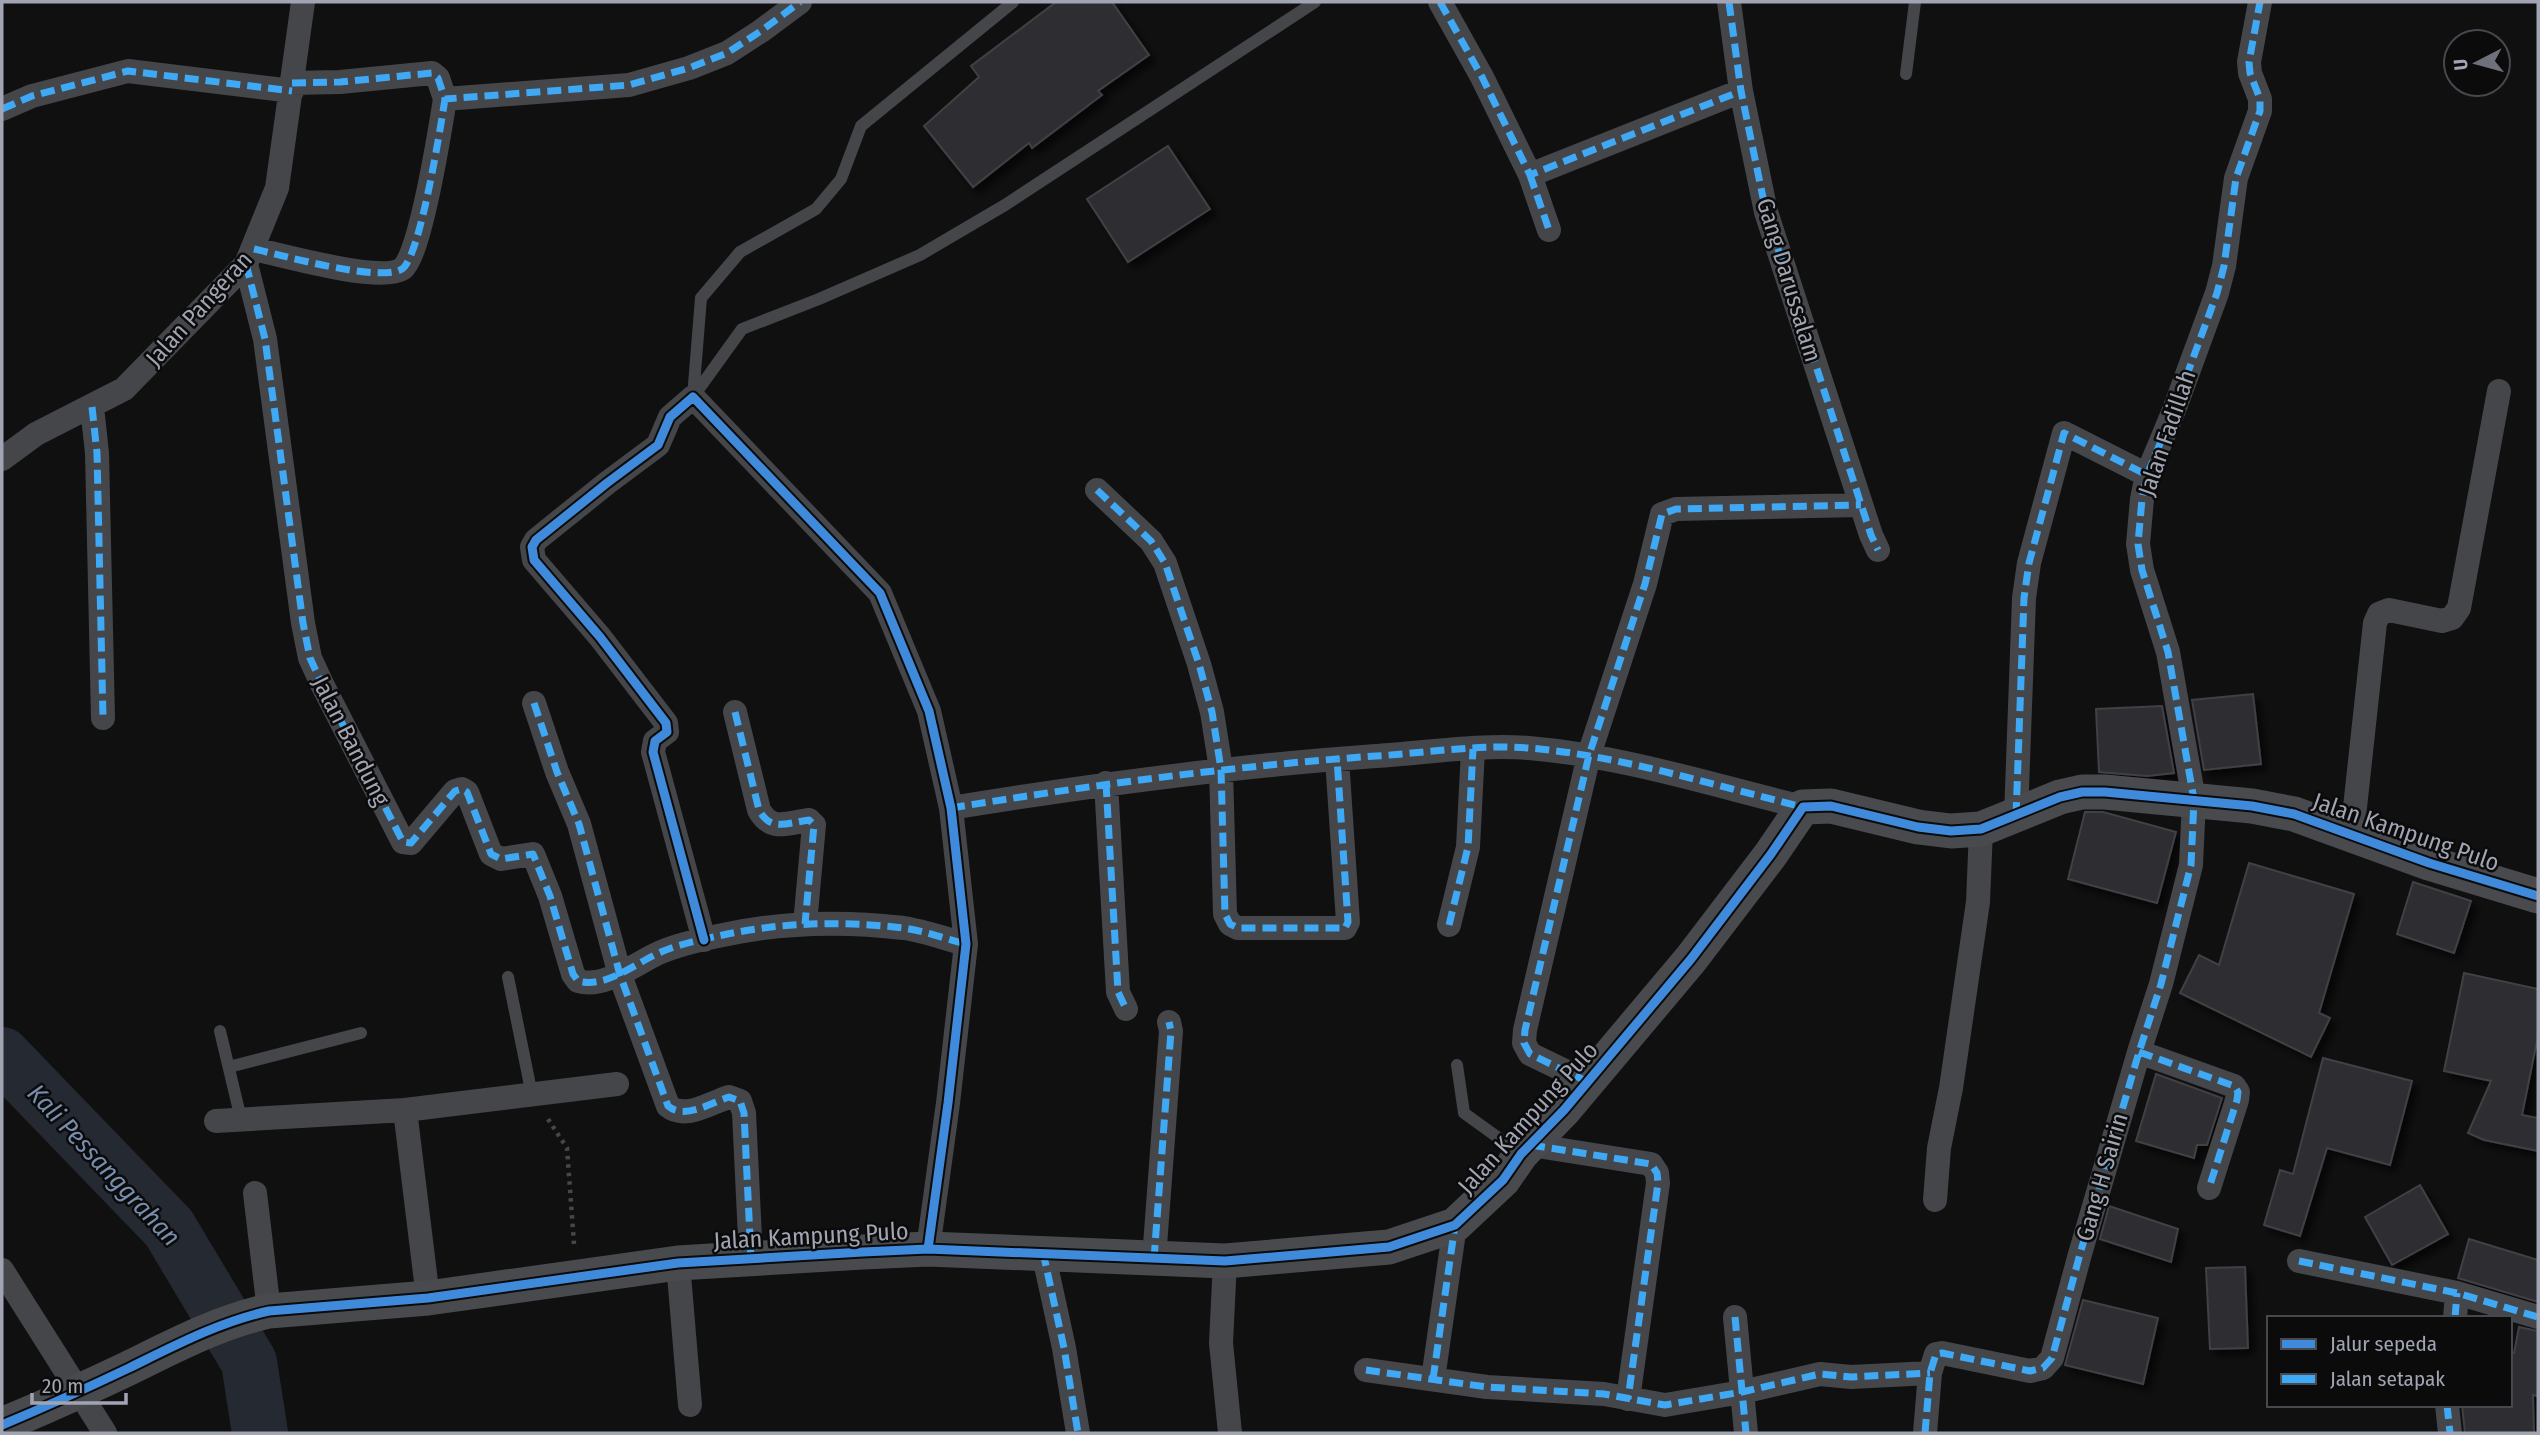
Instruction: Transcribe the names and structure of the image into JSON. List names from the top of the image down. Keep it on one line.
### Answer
{"streets":{"street":["Gang Darussalam","Jalan Pangeran","Jalan Fadillah","Jalan Bandung","Jalan Kampung Pulo","Gang H Sairin"]},"crossings":[["Jalan Pangeran","Jalan Bandung"],["Jalan Fadillah","Jalan Kampung Pulo"],["Jalan Fadillah","Gang H Sairin"],["Jalan Kampung Pulo","Gang H Sairin"]],"water":["Kali Pessanggrahan"],"legend":["Jalur sepeda","Jalan setapak"],"scale_bar":"20 m","north":"left"}
